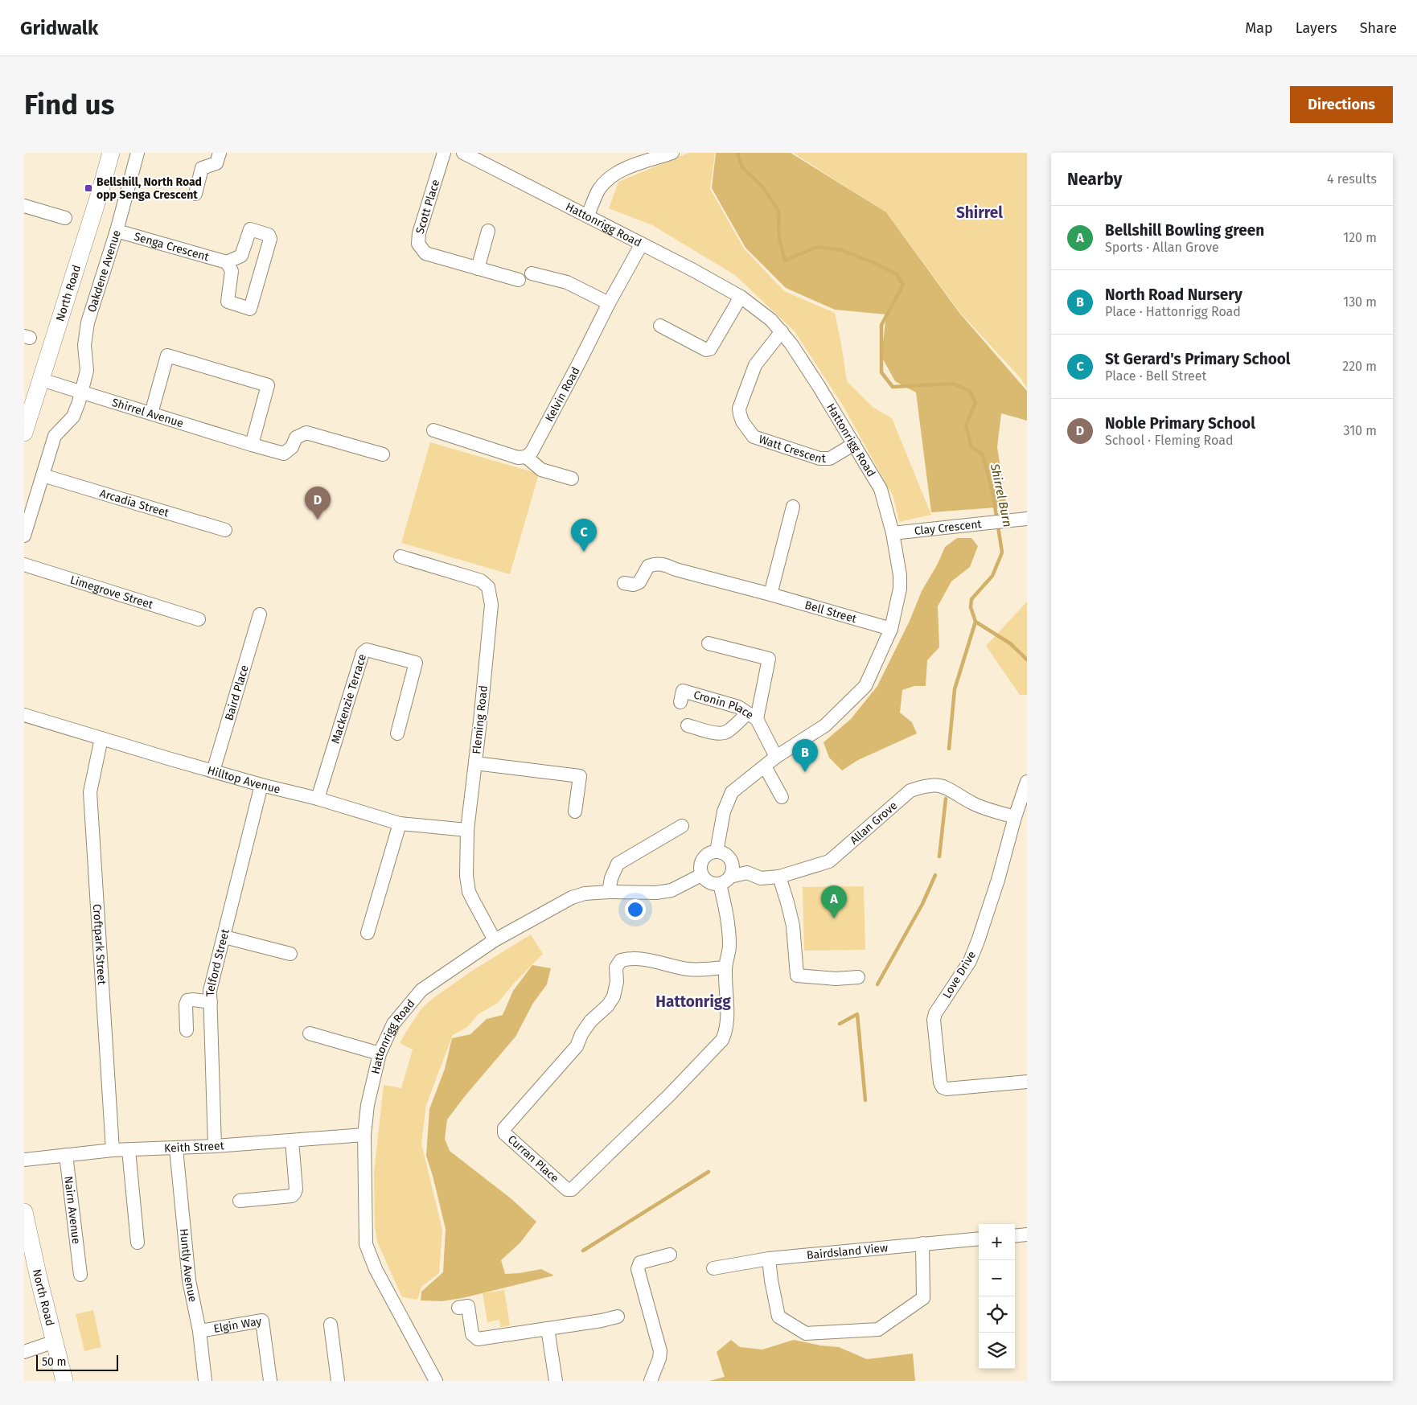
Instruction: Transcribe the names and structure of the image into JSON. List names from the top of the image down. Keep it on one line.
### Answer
{"streets":{"main road":["North Road"],"street":["Scott Place","Hattonrigg Road","Senga Crescent","Oakdene Avenue","Kelvin Road","Shirrel Avenue","Watt Crescent","Arcadia Street","Clay Crescent","Limegrove Street","Bell Street","Baird Place","Mackenzie Terrace","Cronin Place","Fleming Road","Hilltop Avenue","Allan Grove","Croftpark Street","Telford Street","Love Drive","Keith Street","Curran Place","Nairn Avenue","Bairdsland View","Huntly Avenue","Elgin Way"]},"crossings":[["Hattonrigg Road","Kelvin Road"],["Hattonrigg Road","Watt Crescent"],["Hattonrigg Road","Clay Crescent"],["Hattonrigg Road","Bell Street"],["Hattonrigg Road","Cronin Place"],["Hattonrigg Road","Fleming Road"],["Hattonrigg Road","Allan Grove"],["Hattonrigg Road","Keith Street"],["Hattonrigg Road","Curran Place"],["Senga Crescent","Oakdene Avenue"],["Oakdene Avenue","Shirrel Avenue"],["Oakdene Avenue","Arcadia Street"],["North Road","Shirrel Avenue"],["Baird Place","Hilltop Avenue"],["Mackenzie Terrace","Hilltop Avenue"],["Fleming Road","Hilltop Avenue"],["Hilltop Avenue","Croftpark Street"],["Hilltop Avenue","Telford Street"],["Allan Grove","Love Drive"],["Allan Grove","Curran Place"],["Croftpark Street","Keith Street"],["Telford Street","Keith Street"],["Keith Street","Nairn Avenue"],["Keith Street","Huntly Avenue"],["Huntly Avenue","Elgin Way"]],"districts":["Shirrel","Hattonrigg"],"water":["Shirrel Burn"],"places":{"transit":["Bellshill, North Road opp Senga Crescent"]},"scale_bar":"50 m","page":{"header":"Gridwalk","nav":["Map","Layers","Share"],"buttons":"Directions","title":"Find us","heading":["Nearby","4 results"],"list":[{"mark":"A","name":"Bellshill Bowling green","note":"Sports · Allan Grove","value":"120 m"},{"mark":"B","name":"North Road Nursery","note":"Place · Hattonrigg Road","value":"130 m"},{"mark":"C","name":"St Gerard's Primary School","note":"Place · Bell Street","value":"220 m"},{"mark":"D","name":"Noble Primary School","note":"School · Fleming Road","value":"310 m"}],"pins":["D","C","B","A"],"map_buttons":["+","−"],"scale":"50 m"}}
